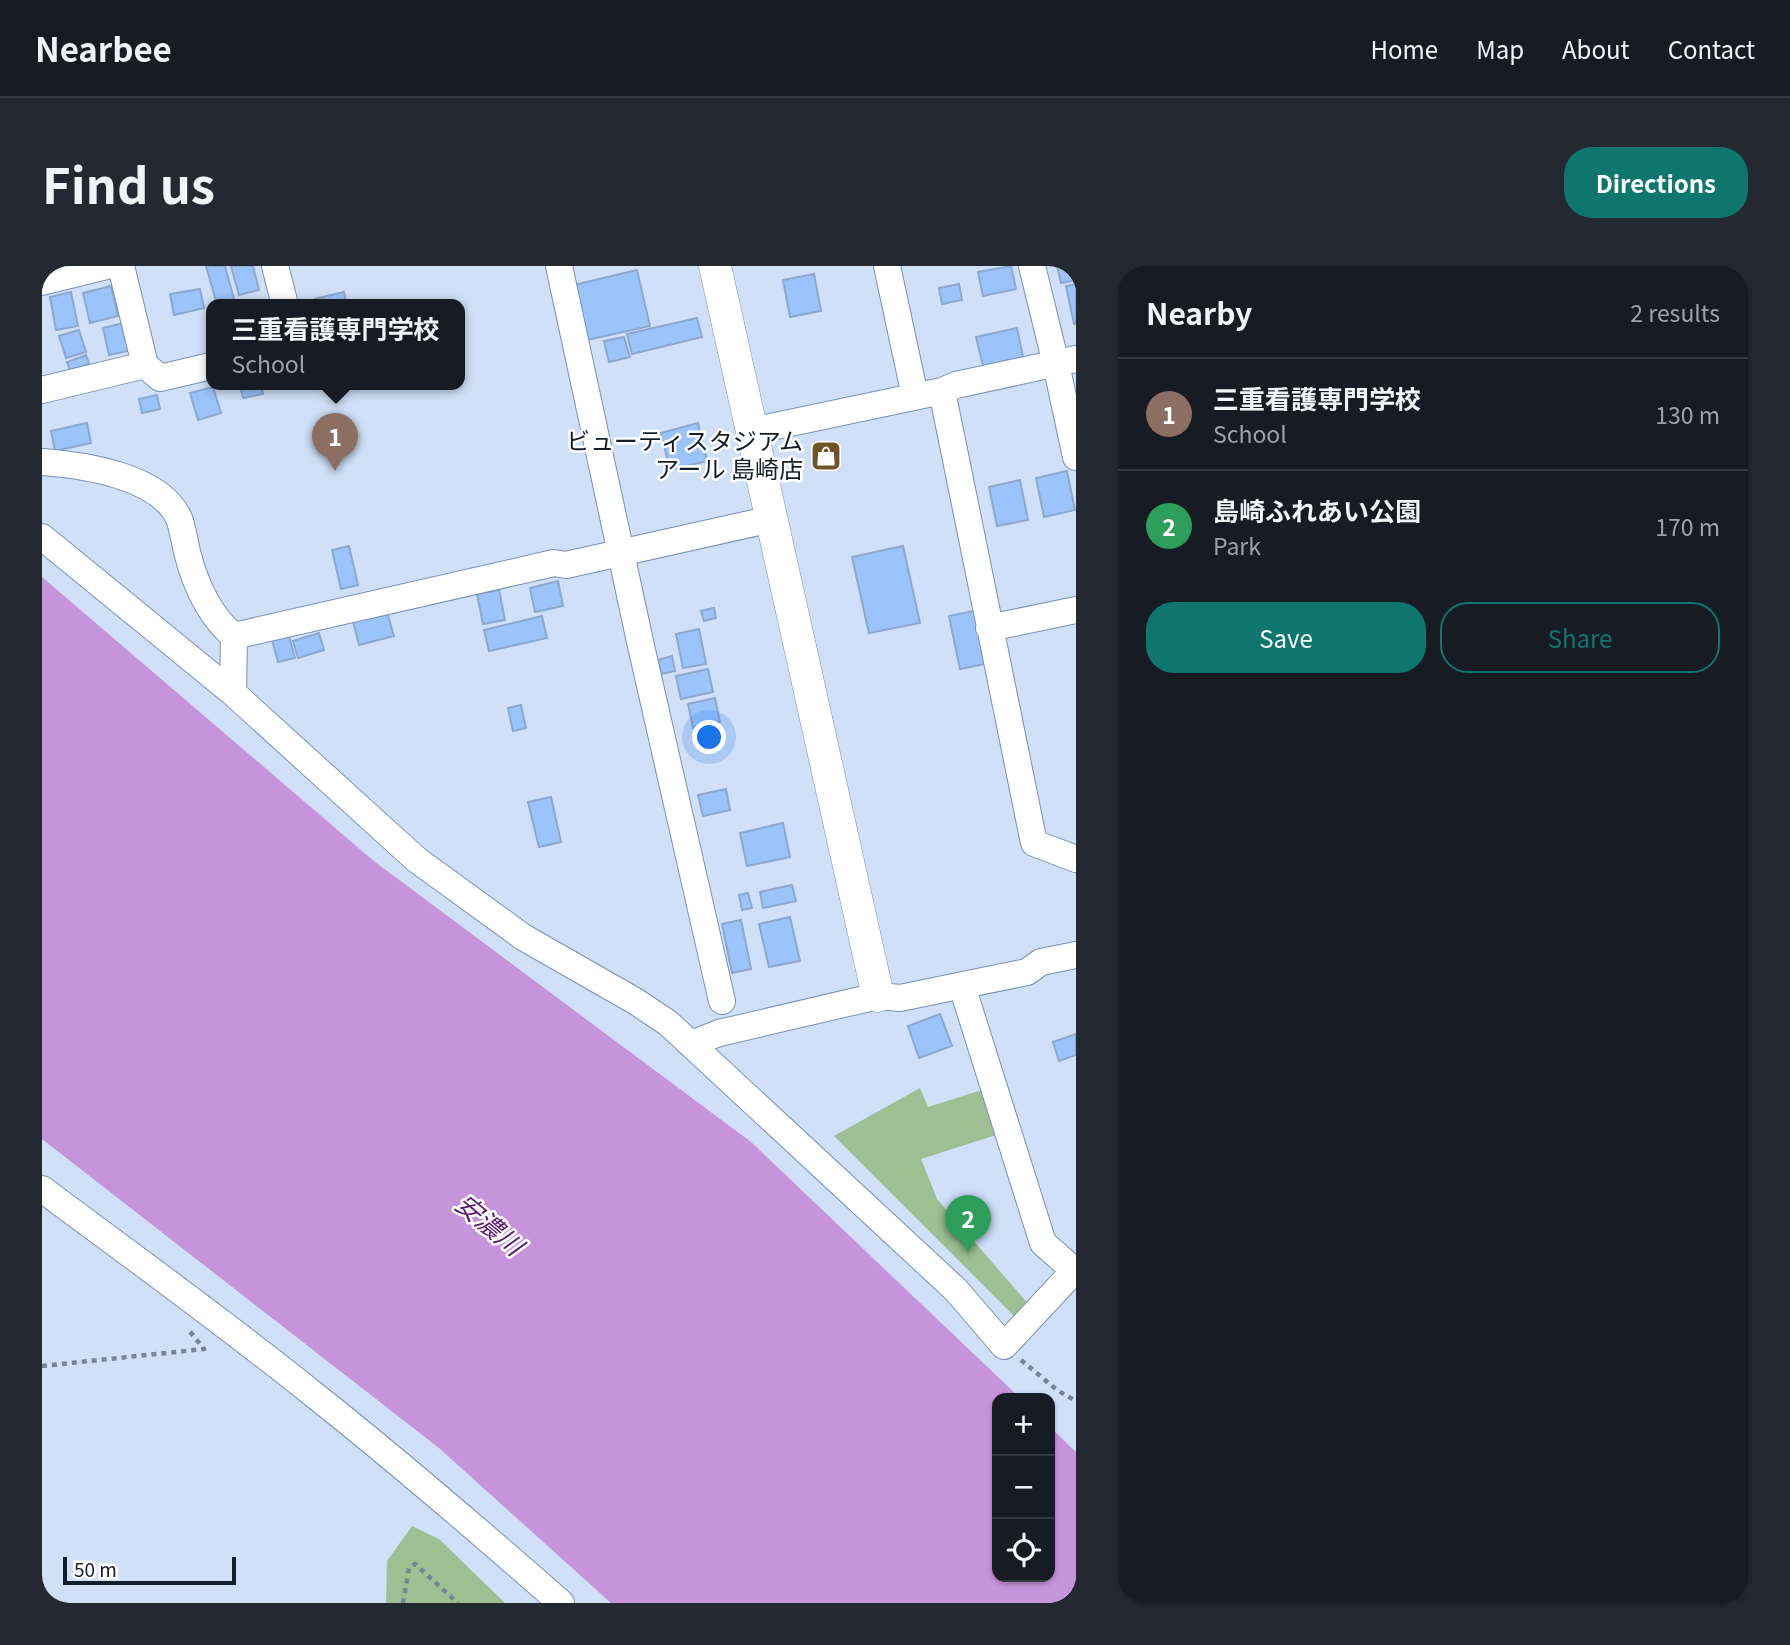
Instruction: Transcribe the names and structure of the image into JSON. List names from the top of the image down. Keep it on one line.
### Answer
{"water":["安濃川"],"places":{"shop":["ビューティスタジアム アール 島崎店"]},"scale_bar":"50 m","page":{"header":"Nearbee","nav":["Home","Map","About","Contact"],"title":"Find us","buttons":["Directions",["Save","Share"]],"heading":["Nearby","2 results"],"popup":["三重看護専門学校","School"],"list":[{"mark":"1","name":"三重看護専門学校","note":"School","value":"130 m"},{"mark":"2","name":"島崎ふれあい公園","note":"Park","value":"170 m"}],"pins":["1","2"],"map_buttons":["+","−"],"scale":"50 m"}}
